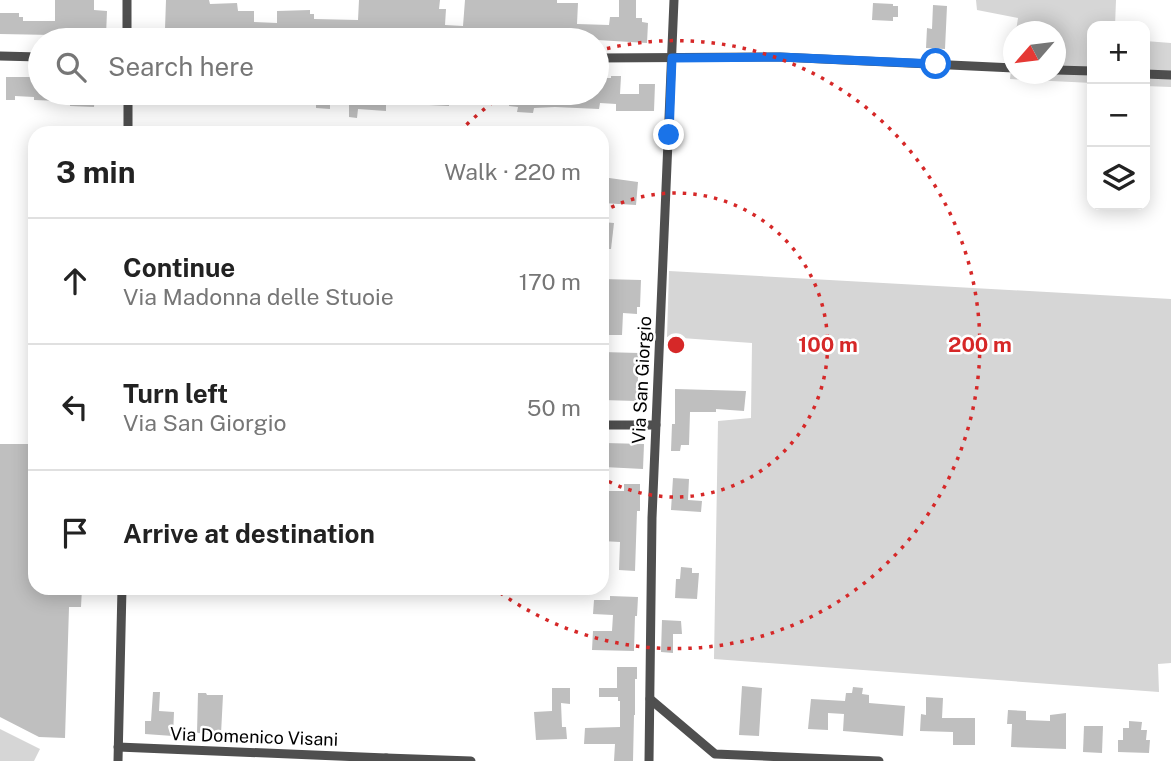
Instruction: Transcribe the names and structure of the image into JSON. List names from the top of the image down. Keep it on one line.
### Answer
{"streets":{"street":["Via San Giorgio","Via Domenico Visani"]},"north":"bottom left","page":{"map_buttons":["+","−"],"search":"Search here","heading":["3 min","Walk · 220 m"],"list":[["Continue","Via Madonna delle Stuoie","170 m"],["Turn left","Via San Giorgio","50 m"],"Arrive at destination"]},"rings":["100 m","200 m"]}
